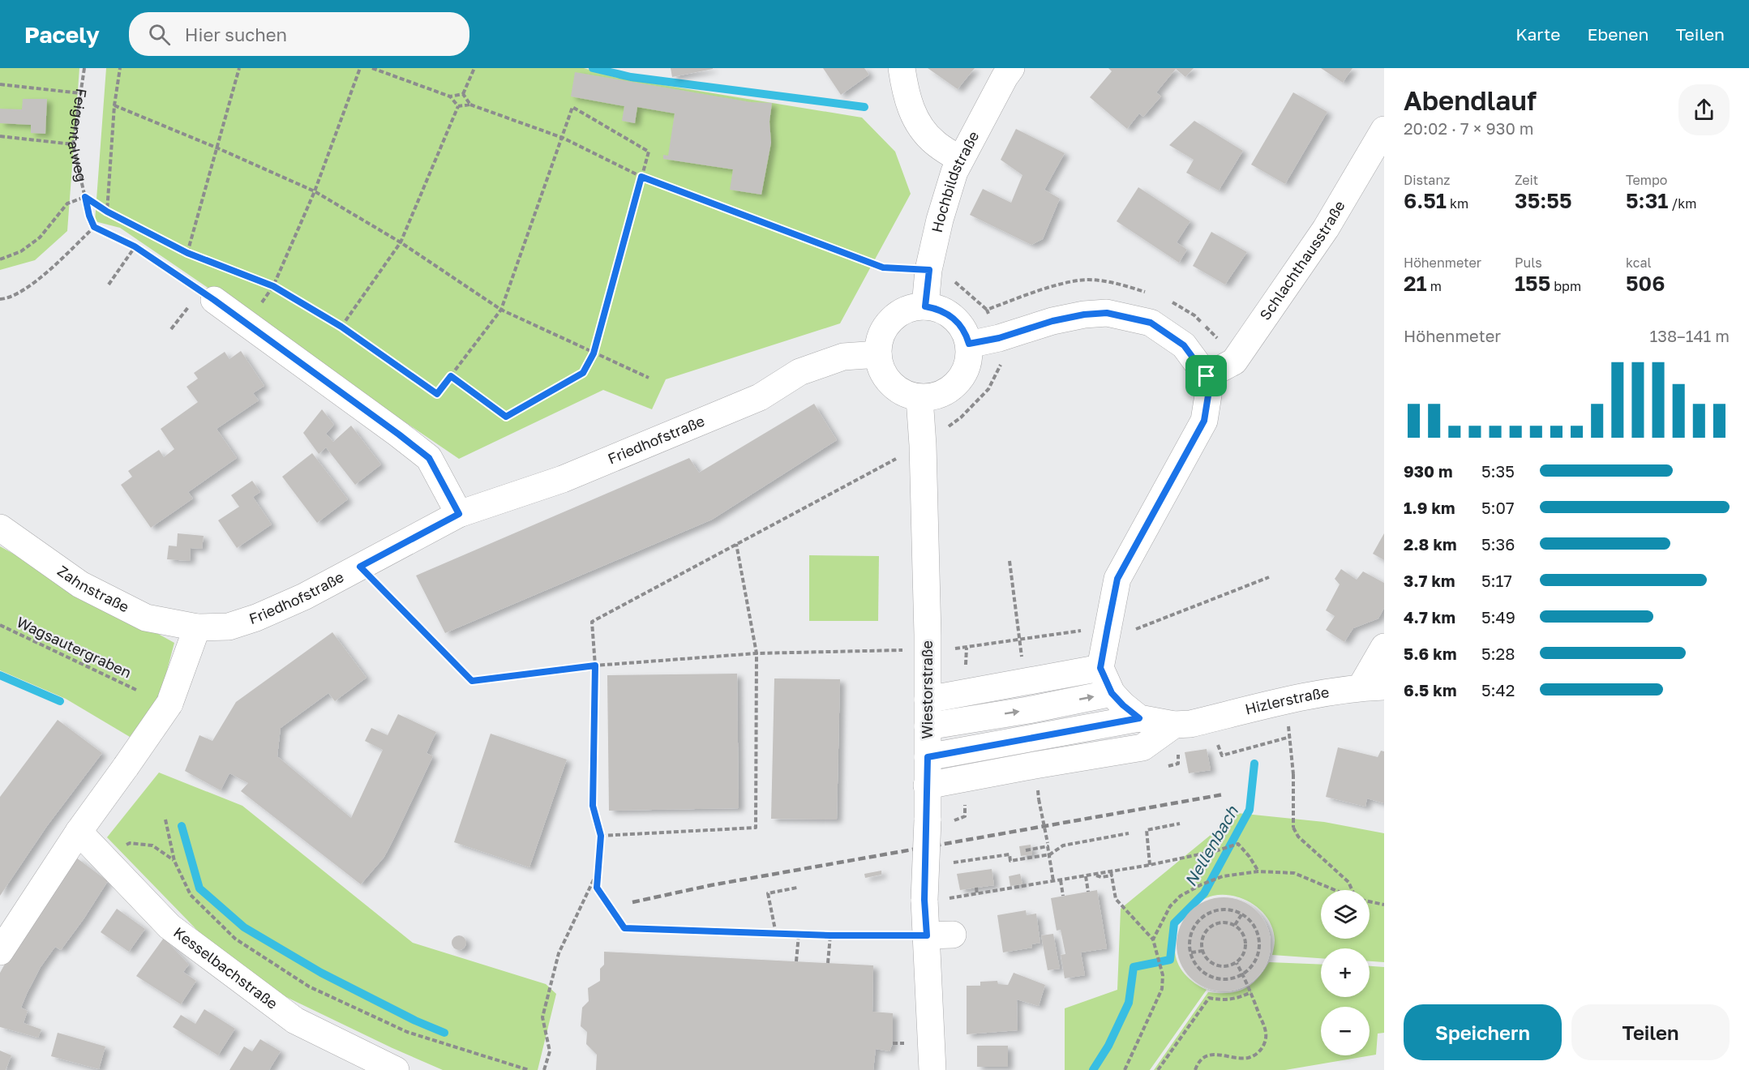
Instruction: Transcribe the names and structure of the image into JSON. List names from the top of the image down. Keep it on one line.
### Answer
{"streets":{"street":["Hochbildstraße","Schlachthausstraße","Friedhofstraße","Zahnstraße","Wiestorstraße","Hizlerstraße","Kesselbachstraße"],"path":["Feigentalweg","Wagsautergraben"]},"crossings":[["Hochbildstraße","Friedhofstraße"],["Hochbildstraße","Wiestorstraße"],["Friedhofstraße","Zahnstraße"],["Friedhofstraße","Wiestorstraße"]],"water":["Nellenbach"],"page":{"header":"Pacely","search":"Hier suchen","nav":["Karte","Ebenen","Teilen"],"heading":["Abendlauf","20:02 · 7 × 930 m"],"stats":[["Distanz","6.51 km"],["Zeit","35:55"],["Tempo","5:31 /km"],["Höhenmeter","21 m"],["Puls","155 bpm"],["kcal","506"]],"chart":["Höhenmeter","138–141 m"],"list":[{"name":"930 m","note":"5:35"},{"name":"1.9 km","note":"5:07"},{"name":"2.8 km","note":"5:36"},{"name":"3.7 km","note":"5:17"},{"name":"4.7 km","note":"5:49"},{"name":"5.6 km","note":"5:28"},{"name":"6.5 km","note":"5:42"}],"map_buttons":["+","−"],"buttons":["Speichern","Teilen"]}}
